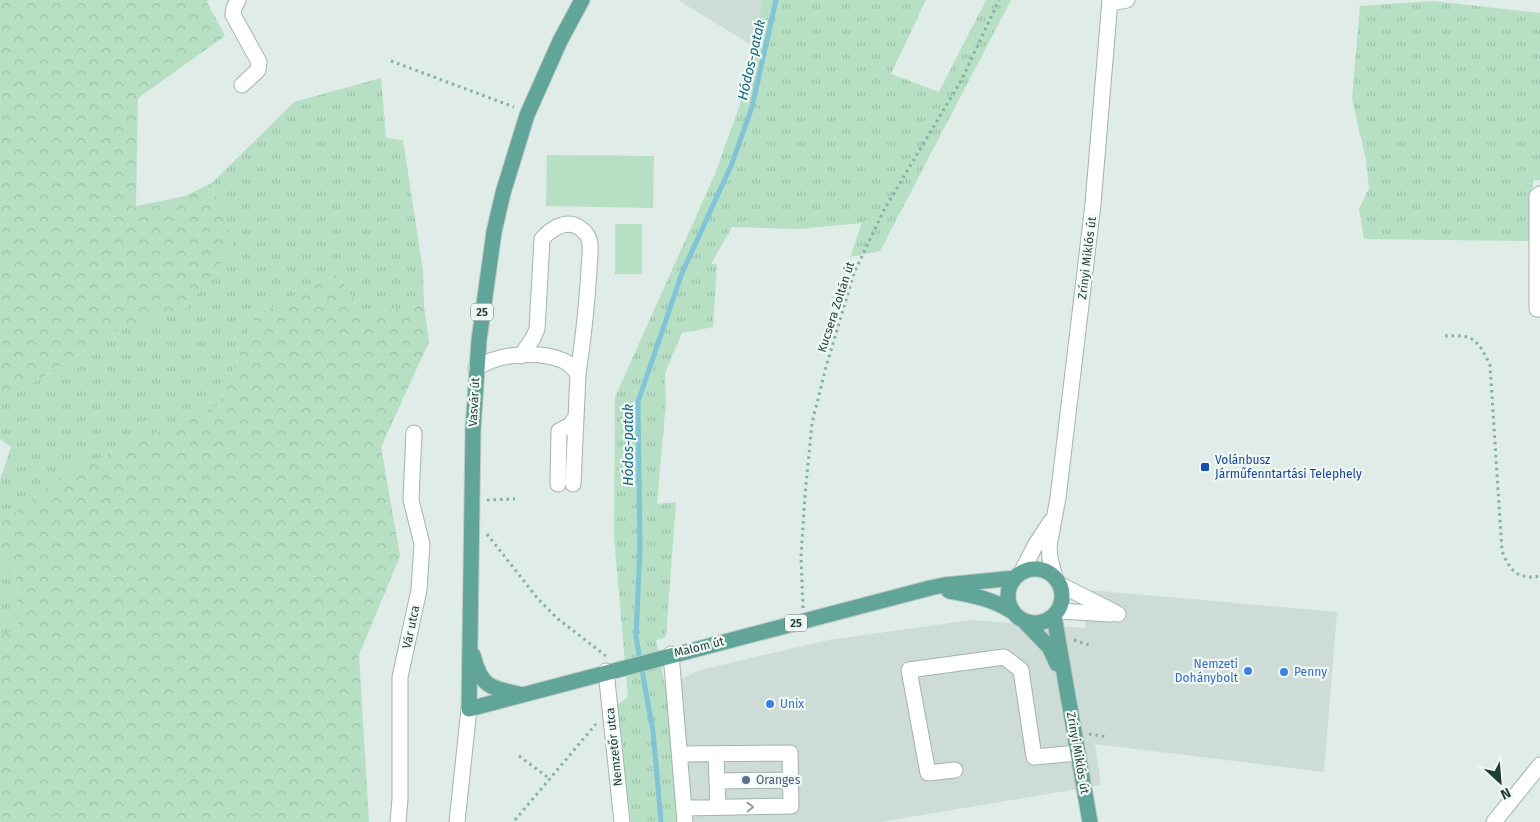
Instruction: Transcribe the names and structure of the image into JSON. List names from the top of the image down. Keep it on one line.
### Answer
{"streets":{"main road":["Zrínyi Miklós út","25","Vasvár út","Malom út"],"street":["Vár utca","Nemzetőr utca"],"path":["Kucsera Zoltán út"]},"crossings":[["Zrínyi Miklós út","25"],["Zrínyi Miklós út","Malom út"],["Kucsera Zoltán út","Malom út"],["25","Vasvár út"],["25","Malom út"],["Vasvár út","Malom út"],["Malom út","Nemzetőr utca"]],"water":["Hódos-patak"],"places":{"transit":["Volánbusz Járműfenntartási Telephely"],"other":["Nemzeti Dohánybolt","Penny","Unix","Oranges"]},"north":"bottom right"}
